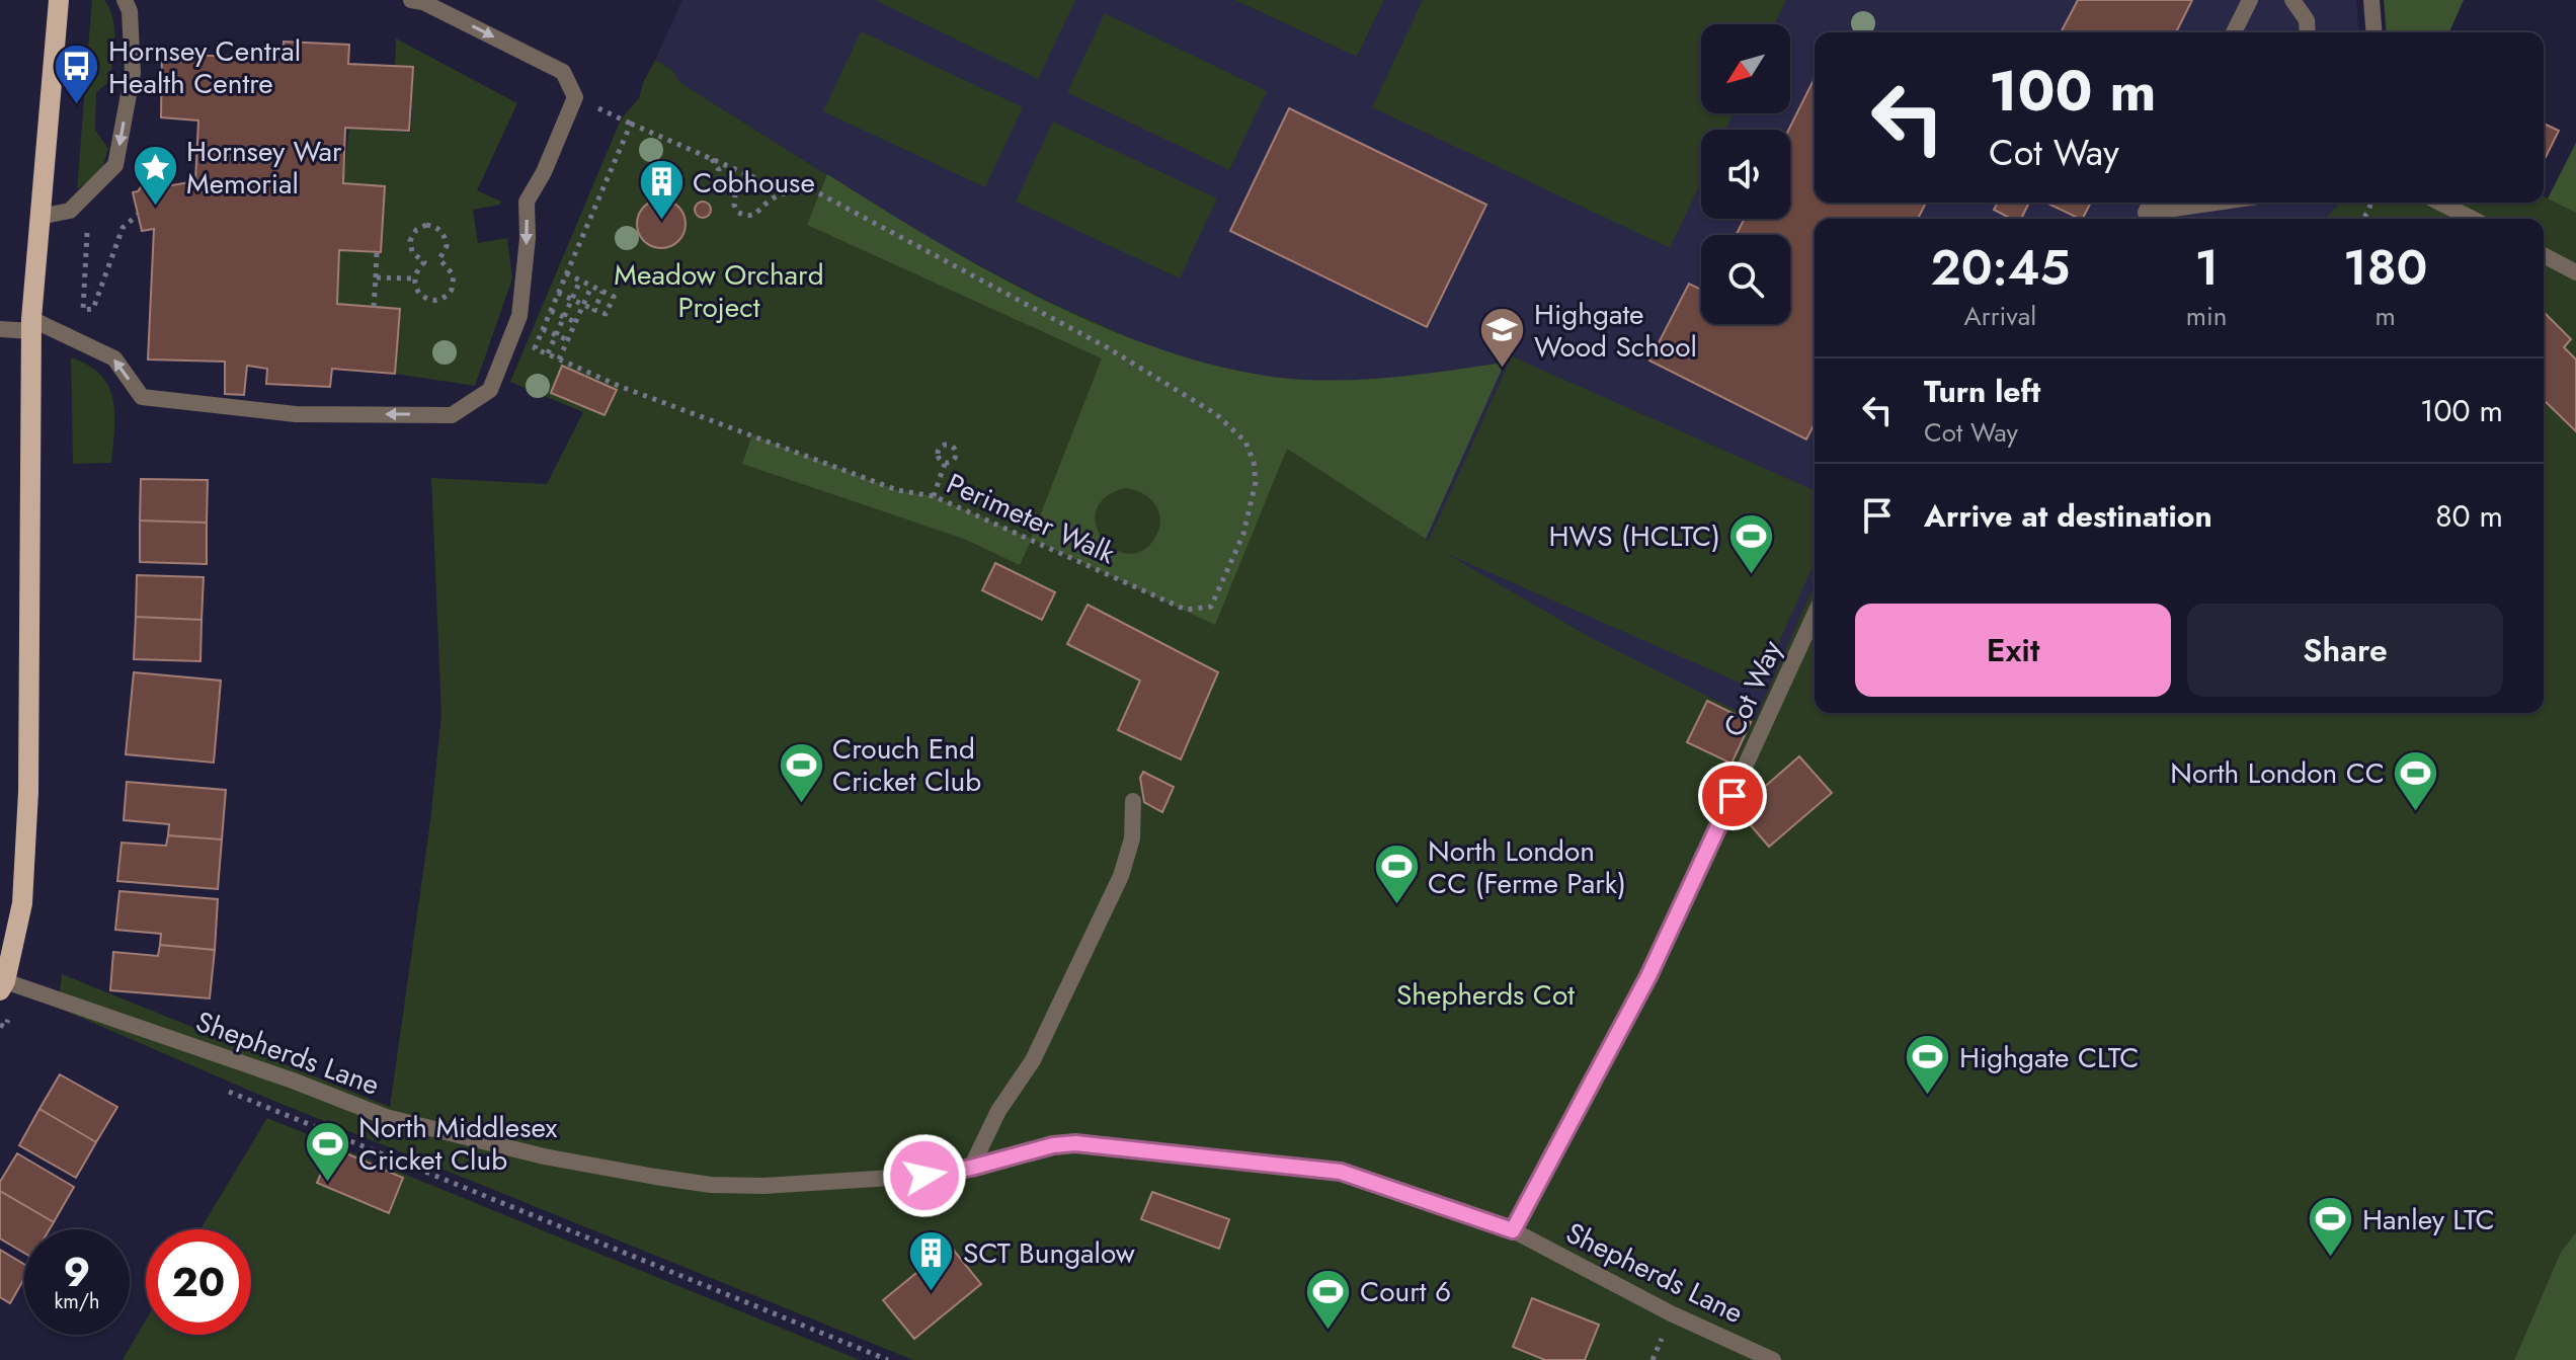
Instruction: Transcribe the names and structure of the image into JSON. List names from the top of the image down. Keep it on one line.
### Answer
{"streets":{"street":["Cot Way","Shepherds Lane"],"path":["Perimeter Walk"]},"crossings":[["Cot Way","Shepherds Lane"]],"parks":["Meadow Orchard Project","Shepherds Cot"],"places":{"bus stop":["Hornsey Central Health Centre"],"place":["Hornsey War Memorial"],"building":["Cobhouse","SCT Bungalow"],"school or university":["Highgate Wood School"],"sports":["HWS (HCLTC)","Crouch End Cricket Club","North London CC","North London CC (Ferme Park)","Highgate CLTC","North Middlesex Cricket Club","Hanley LTC","Court 6"]},"north":"bottom left","page":{"turn":["100 m","Cot Way"],"eta":["20:45","Arrival","1","min","180","m"],"list":[{"name":"Turn left","note":"Cot Way","value":"100 m"},{"name":"Arrive at destination","value":"80 m"}],"buttons":["Exit","Share"],"speed":"9 km/h","limit":"20"}}
